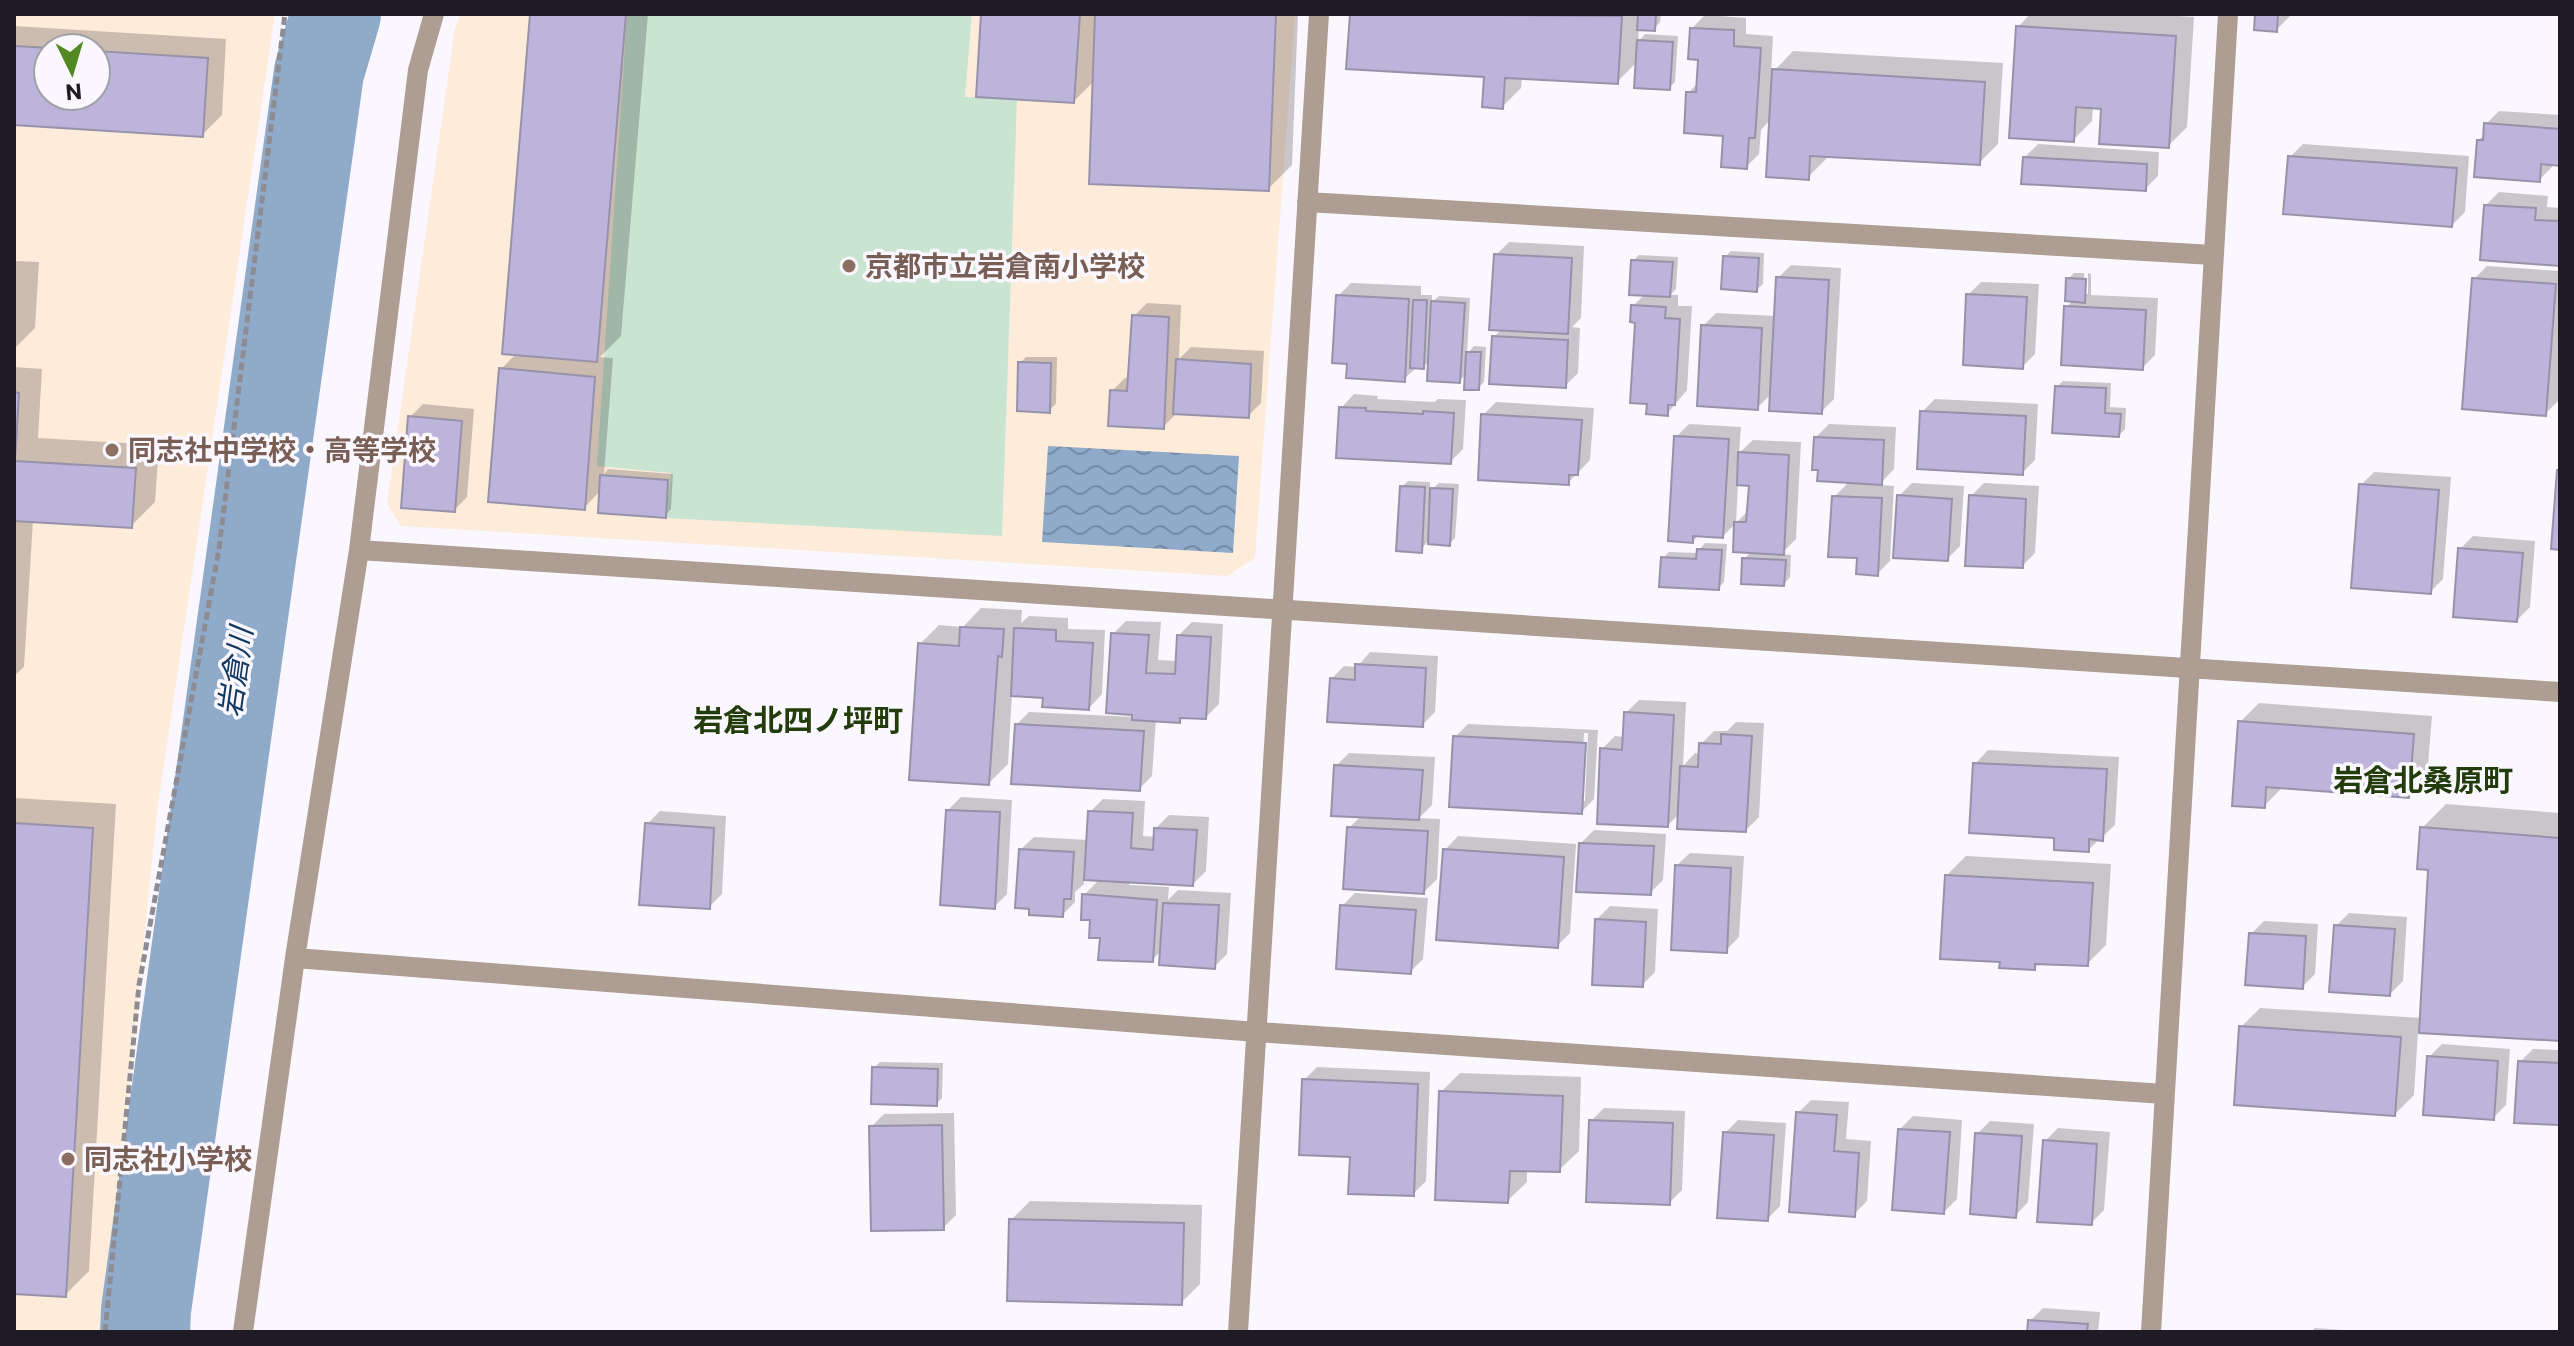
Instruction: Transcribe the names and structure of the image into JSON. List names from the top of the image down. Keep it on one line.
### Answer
{"districts":["岩倉北四ノ坪町","岩倉北桑原町"],"water":["岩倉川"],"places":["京都市立岩倉南小学校","同志社中学校・高等学校","同志社小学校"],"north":"bottom"}
